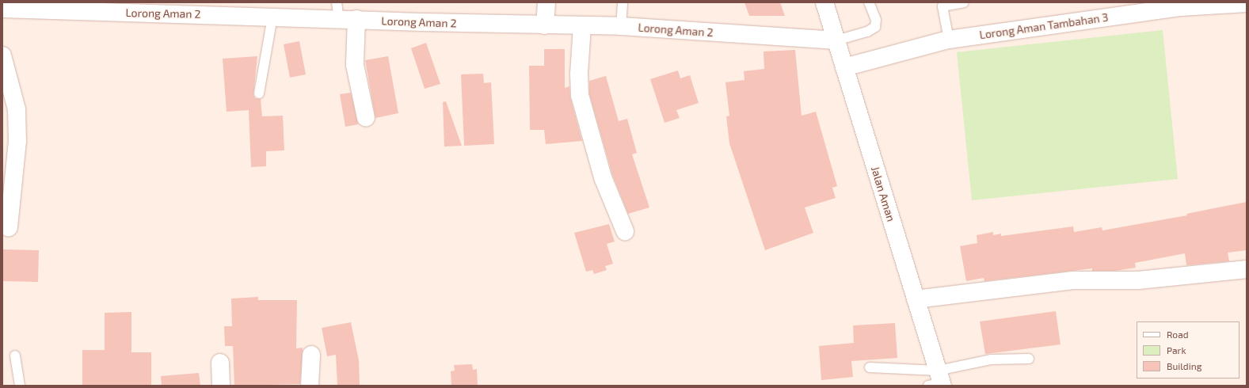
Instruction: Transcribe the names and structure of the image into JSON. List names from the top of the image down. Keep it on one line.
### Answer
{"streets":{"street":["Lorong Aman 2","Lorong Aman Tambahan 3","Jalan Aman"]},"crossings":[["Lorong Aman 2","Jalan Aman"],["Lorong Aman Tambahan 3","Jalan Aman"]],"legend":["Road","Park","Building"]}
